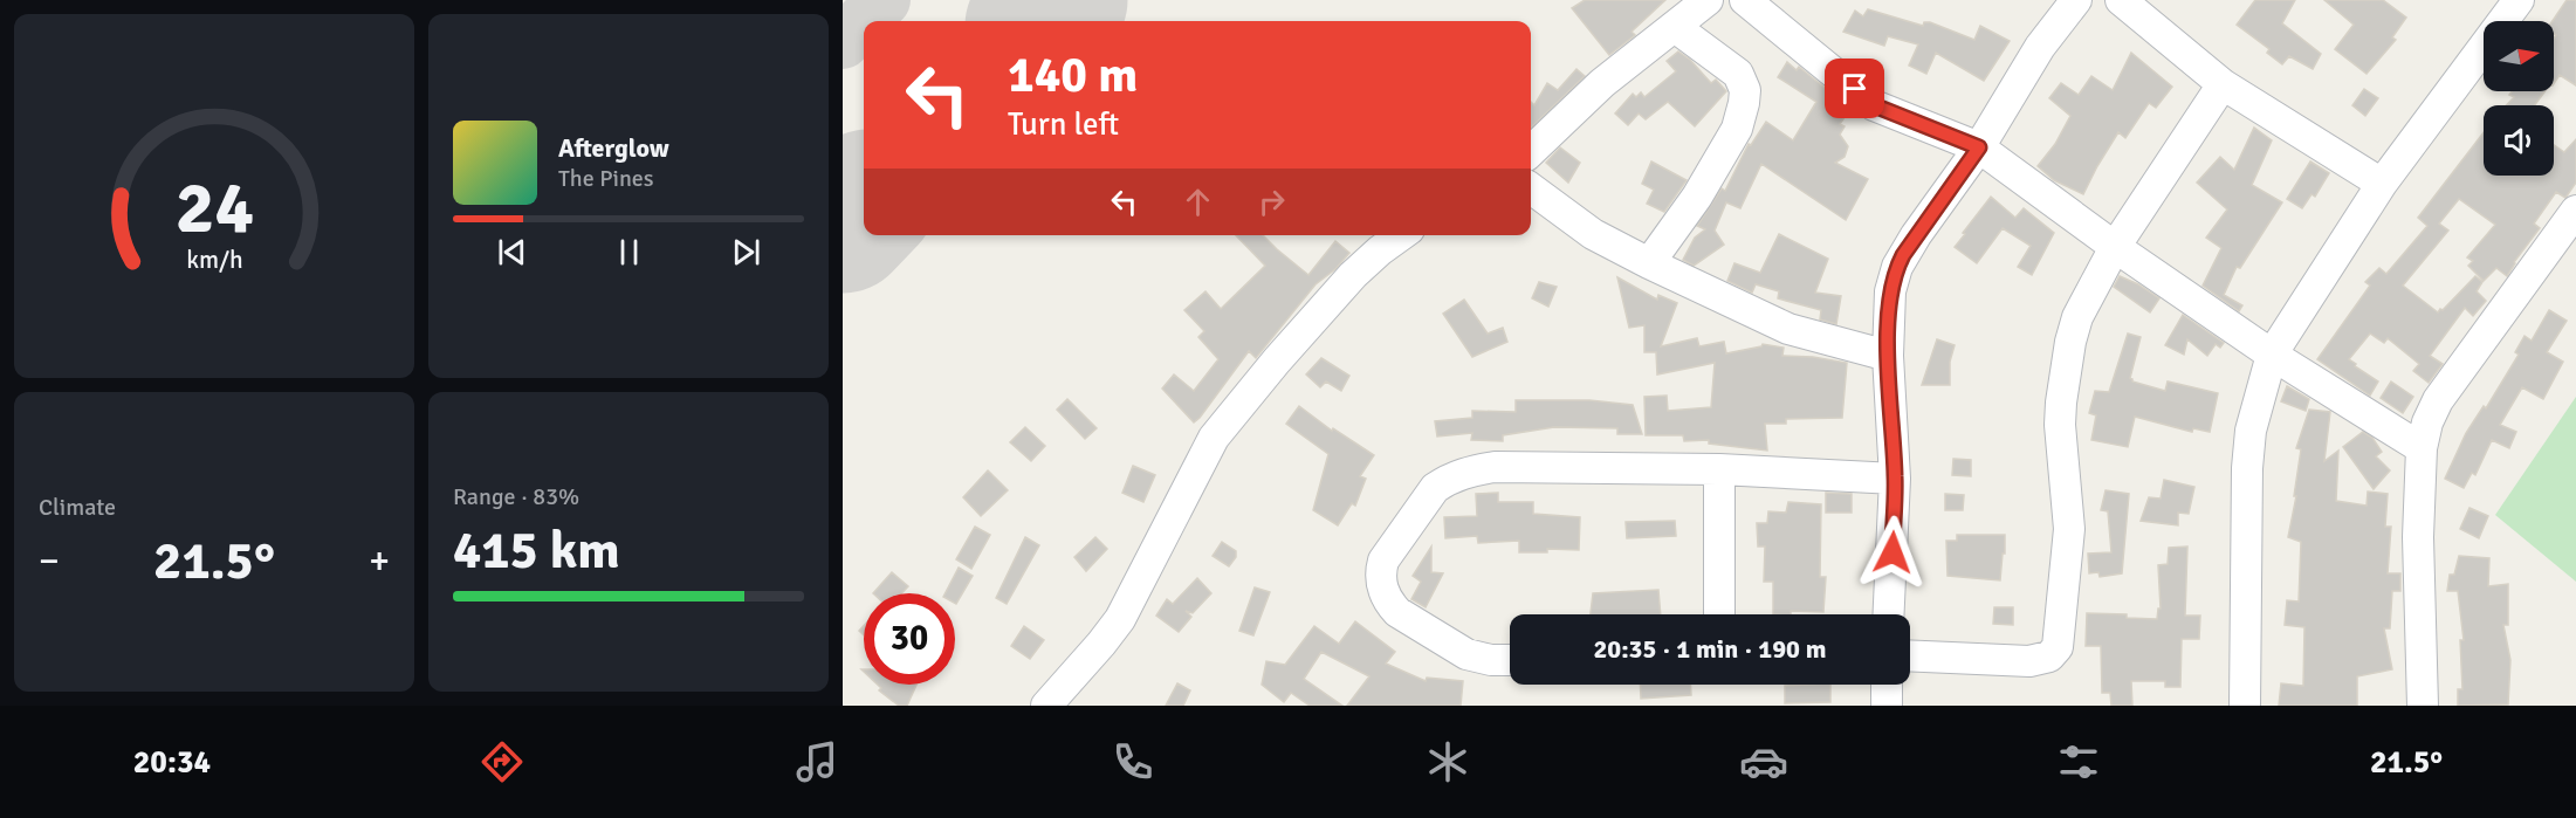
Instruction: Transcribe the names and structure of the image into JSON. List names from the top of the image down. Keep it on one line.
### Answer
{"north":"right","page":{"turn":["140 m","Turn left"],"song":["Afterglow","The Pines"],"tile":["Climate",["Range · 83%","415 km"]],"heat":["−","21.5°","+"],"limit":"30","trip":"20:35 · 1 min · 190 m","tabs":["20:34","21.5°"],"gauge":["24","km/h"]}}
